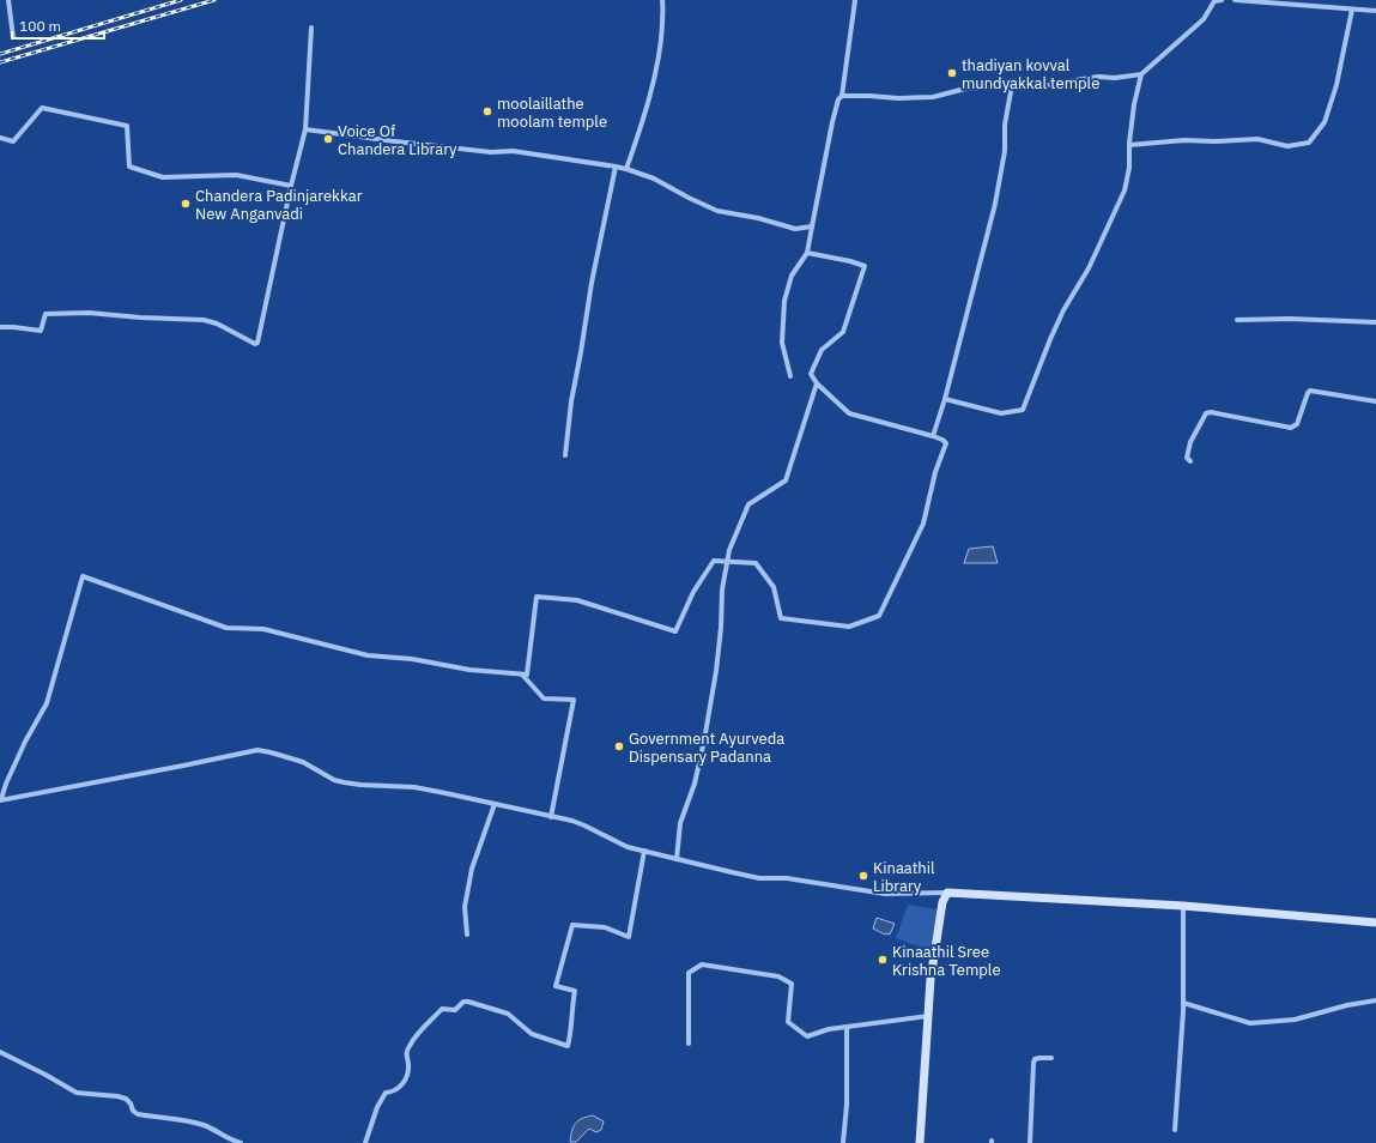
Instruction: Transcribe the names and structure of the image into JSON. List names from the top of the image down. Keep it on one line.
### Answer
{"places":["thadiyan kovval mundyakkal temple","moolaillathe moolam temple","Voice Of Chandera Library","Chandera Padinjarekkar New Anganvadi","Government Ayurveda Dispensary Padanna","Kinaathil Library","Kinaathil Sree Krishna Temple"],"scale_bar":"100 m"}
